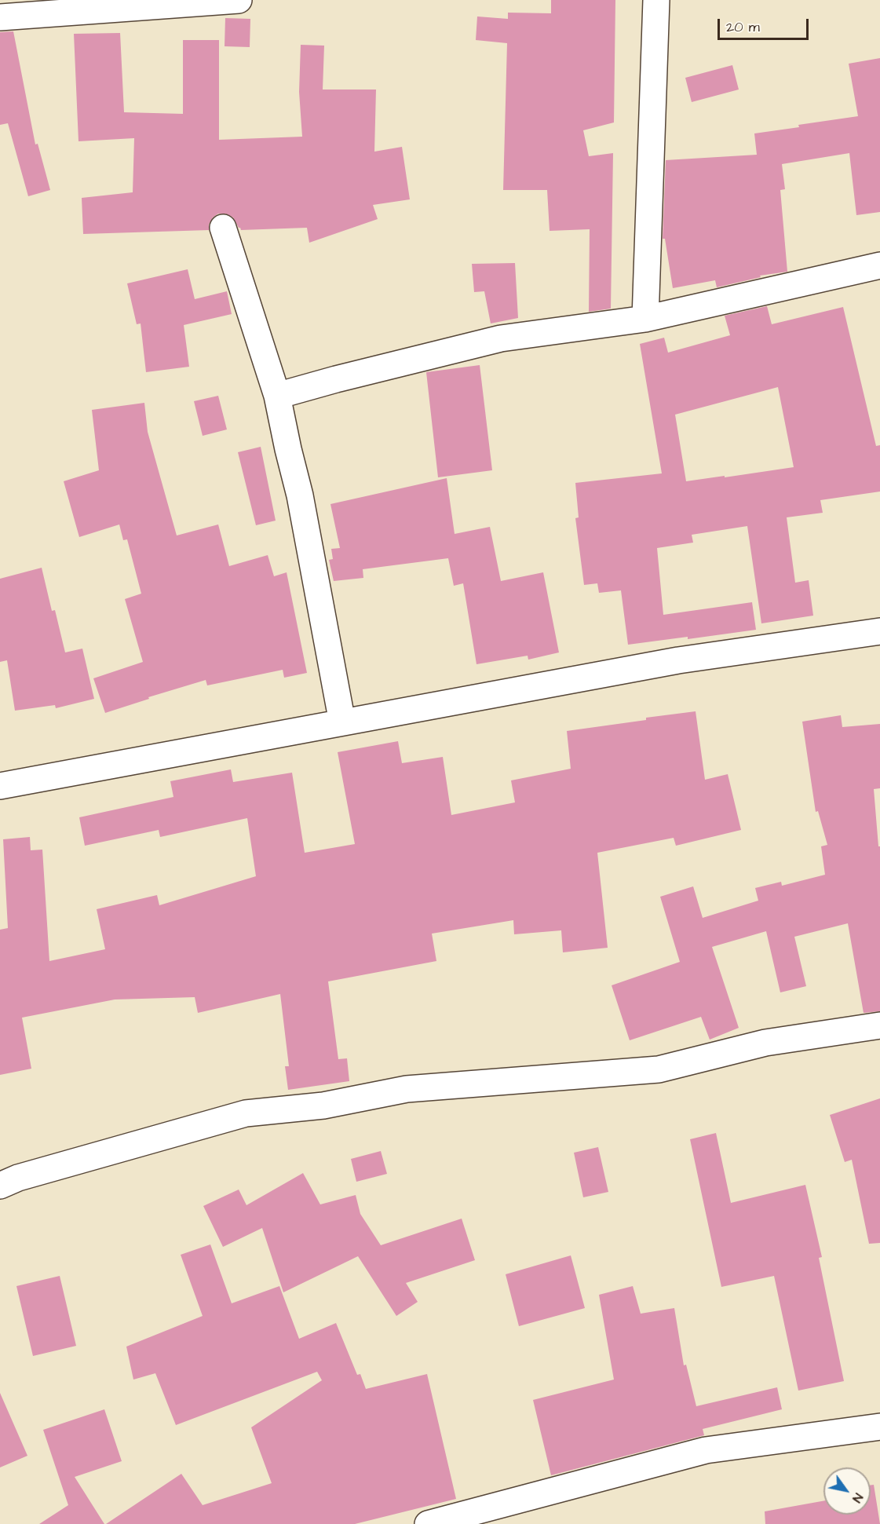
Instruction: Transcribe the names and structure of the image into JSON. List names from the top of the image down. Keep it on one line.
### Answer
{"scale_bar":"20 m","north":"bottom right"}
